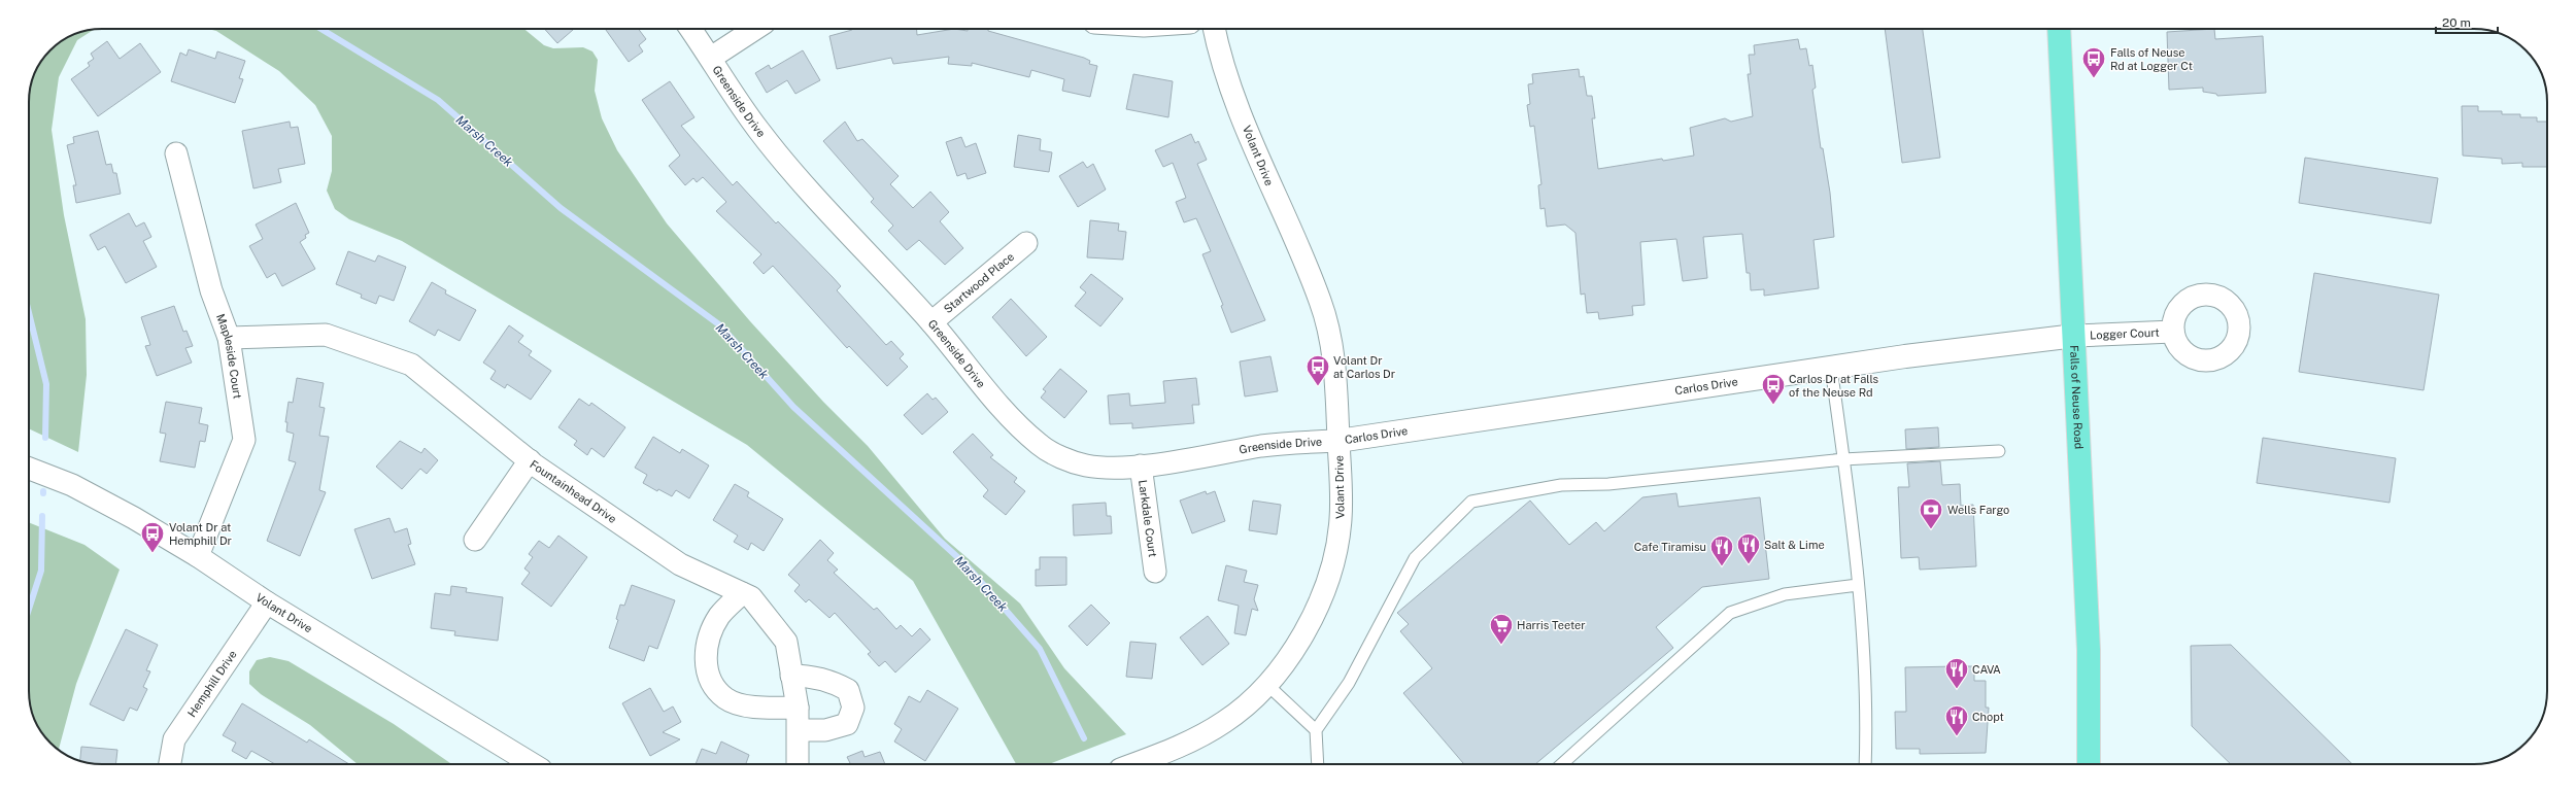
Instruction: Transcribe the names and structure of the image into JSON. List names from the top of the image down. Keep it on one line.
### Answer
{"streets":{"main road":["Falls of Neuse Road"],"street":["Greenside Drive","Volant Drive","Startwood Place","Logger Court","Mapleside Court","Carlos Drive","Fountainhead Drive","Larkdale Court","Hemphill Drive"]},"crossings":[["Greenside Drive","Volant Drive"],["Greenside Drive","Startwood Place"],["Greenside Drive","Carlos Drive"],["Greenside Drive","Larkdale Court"],["Volant Drive","Mapleside Court"],["Volant Drive","Carlos Drive"],["Volant Drive","Hemphill Drive"],["Logger Court","Carlos Drive"],["Logger Court","Falls of Neuse Road"],["Mapleside Court","Fountainhead Drive"],["Carlos Drive","Falls of Neuse Road"]],"water":["Marsh Creek"],"places":{"bus stop":["Falls of Neuse Rd at Logger Ct","Volant Dr at Carlos Dr","Carlos Dr at Falls of the Neuse Rd","Volant Dr at Hemphill Dr"],"bank":["Wells Fargo"],"restaurant":["Salt & Lime","Cafe Tiramisu","CAVA","Chopt"],"supermarket":["Harris Teeter"]},"scale_bar":"20 m"}
